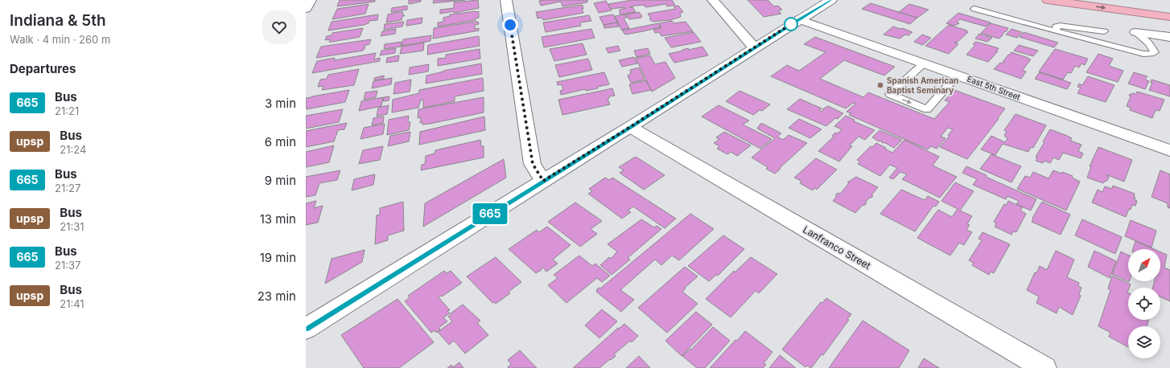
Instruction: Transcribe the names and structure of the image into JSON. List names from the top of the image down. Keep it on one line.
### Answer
{"streets":{"street":["East 5th Street","Lanfranco Street"]},"places":["Spanish American Baptist Seminary"],"lines":["bus line 665"],"north":"top right","page":{"heading":[["Indiana & 5th","Walk · 4 min · 260 m"],"Departures"],"on_map":"665","list":[{"mark":"665","name":"Bus","note":"21:21","value":"3 min"},{"mark":"upsp","name":"Bus","note":"21:24","value":"6 min"},{"mark":"665","name":"Bus","note":"21:27","value":"9 min"},{"mark":"upsp","name":"Bus","note":"21:31","value":"13 min"},{"mark":"665","name":"Bus","note":"21:37","value":"19 min"},{"mark":"upsp","name":"Bus","note":"21:41","value":"23 min"}]}}
